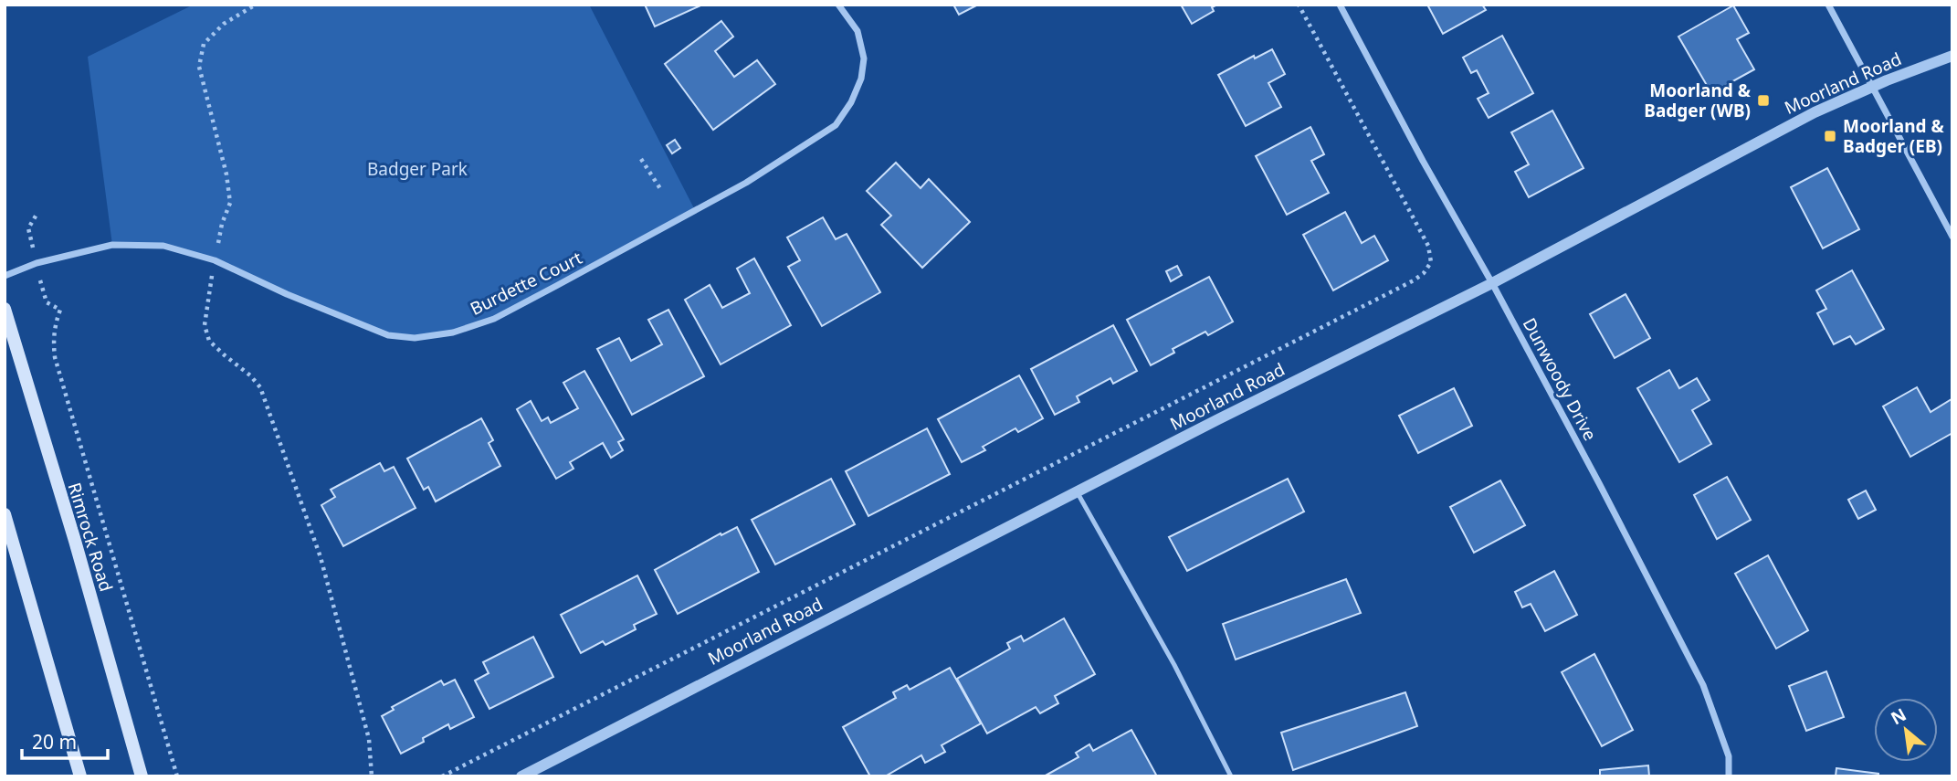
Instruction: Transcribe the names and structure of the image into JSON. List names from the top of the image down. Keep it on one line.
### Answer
{"streets":{"main road":["Rimrock Road"],"street":["Moorland Road","Burdette Court","Dunwoody Drive"]},"crossings":[["Moorland Road","Dunwoody Drive"]],"parks":["Badger Park"],"places":{"transit":["Moorland & Badger (WB)","Moorland & Badger (EB)"]},"scale_bar":"20 m","north":"top left"}
